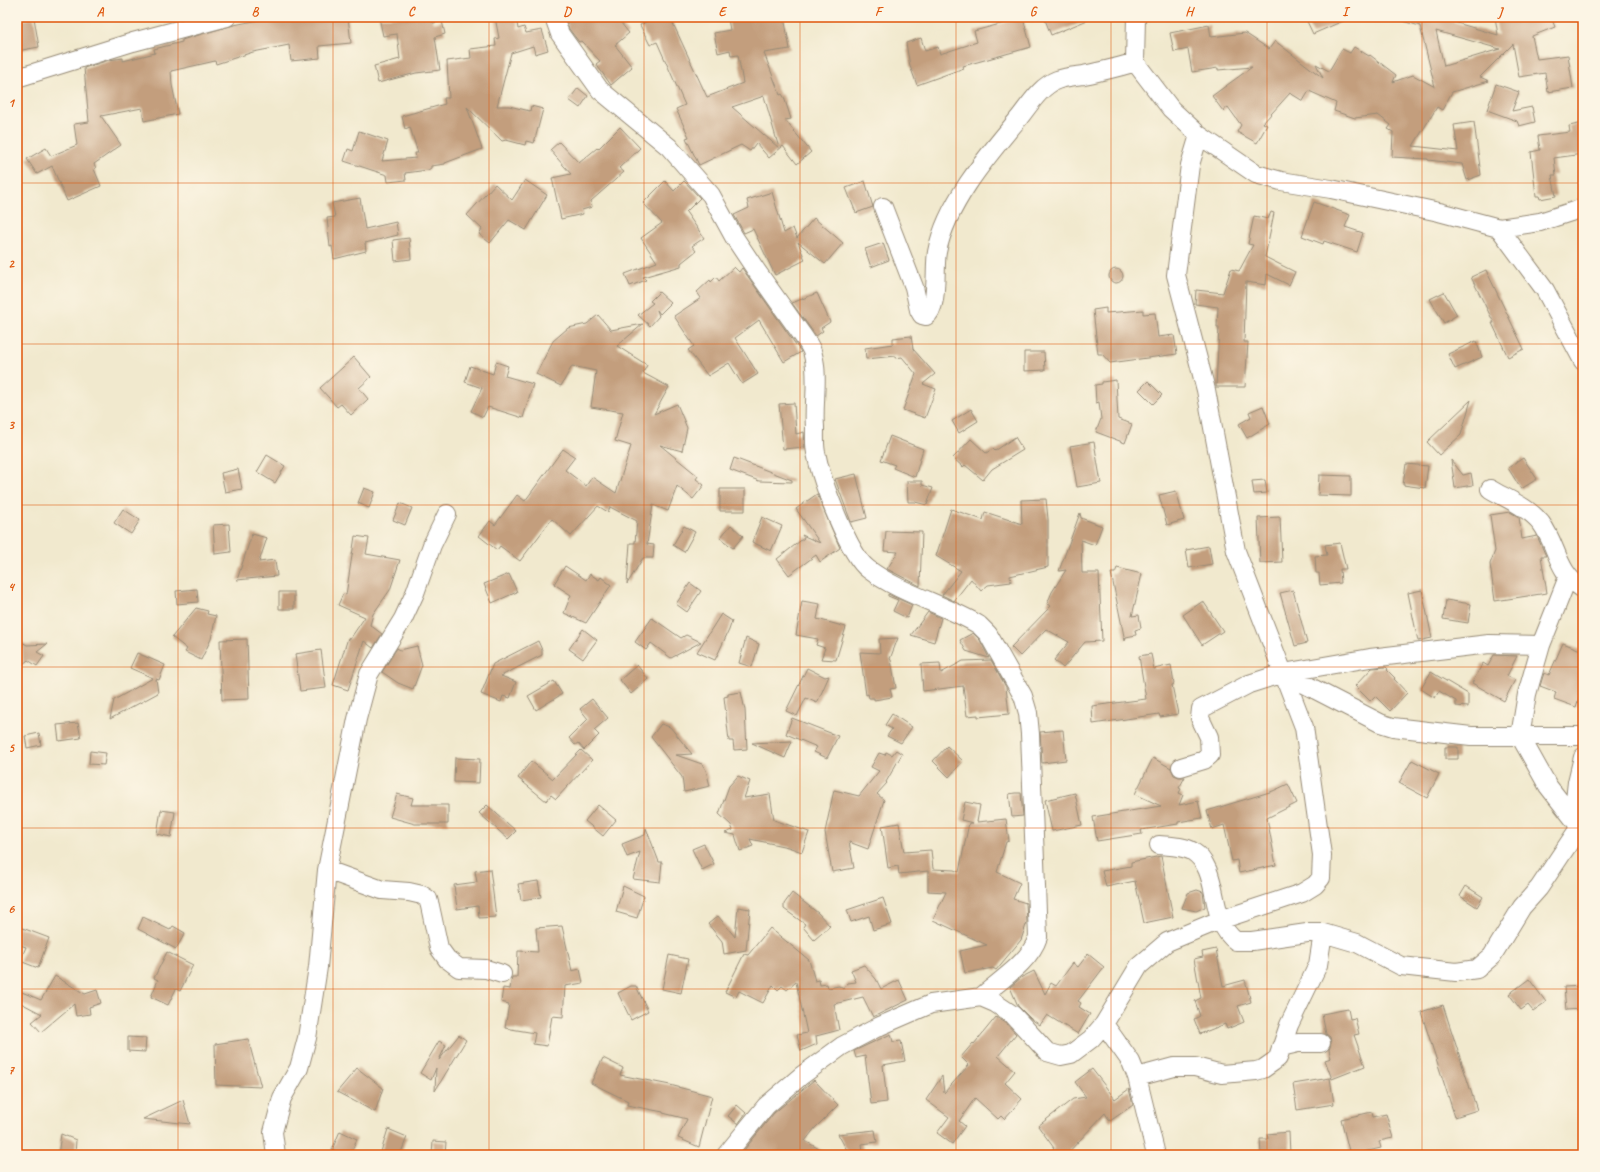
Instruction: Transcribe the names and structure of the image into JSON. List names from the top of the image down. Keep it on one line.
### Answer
{"grid":{"columns":["A","B","C","D","E","F","G","H","I","J"],"rows":["1","2","3","4","5","6","7"]}}
